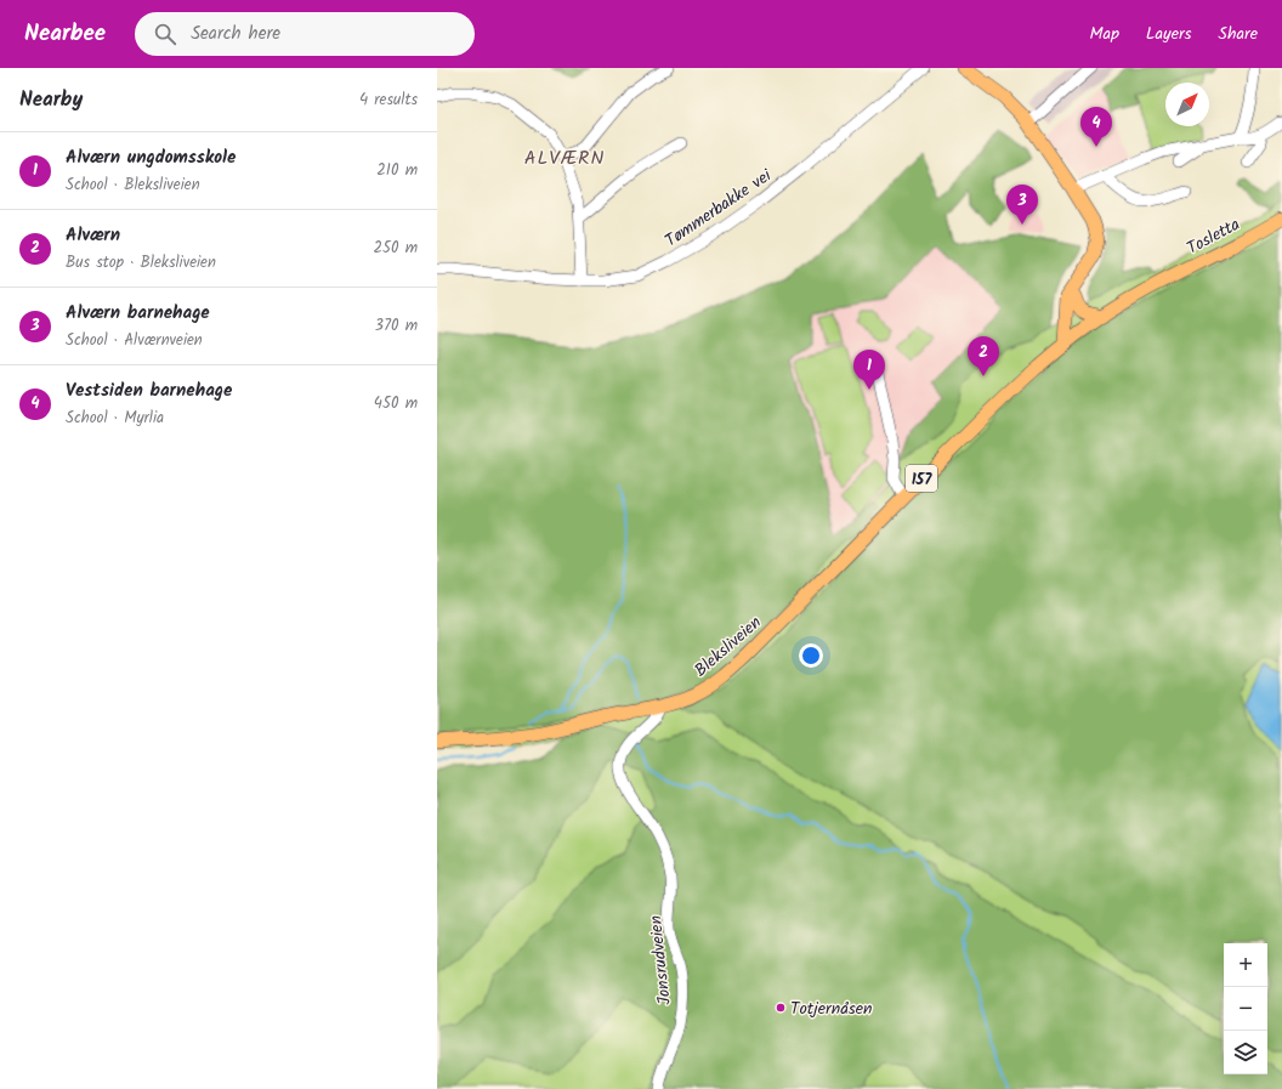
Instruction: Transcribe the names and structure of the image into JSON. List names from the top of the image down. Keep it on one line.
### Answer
{"streets":{"main road":["Tosletta","157","Bleksliveien"],"street":["Tømmerbakke vei","Jonsrudveien"]},"crossings":[["Tosletta","157"],["157","Bleksliveien"],["Bleksliveien","Jonsrudveien"]],"districts":["ALVÆRN"],"places":["Totjernåsen"],"north":"top right","page":{"header":"Nearbee","search":"Search here","nav":["Map","Layers","Share"],"heading":["Nearby","4 results"],"pins":["4","3","2","1"],"list":[{"mark":"1","name":"Alværn ungdomsskole","note":"School · Bleksliveien","value":"210 m"},{"mark":"2","name":"Alværn","note":"Bus stop · Bleksliveien","value":"250 m"},{"mark":"3","name":"Alværn barnehage","note":"School · Alværnveien","value":"370 m"},{"mark":"4","name":"Vestsiden barnehage","note":"School · Myrlia","value":"450 m"}],"map_buttons":["+","−"]}}
